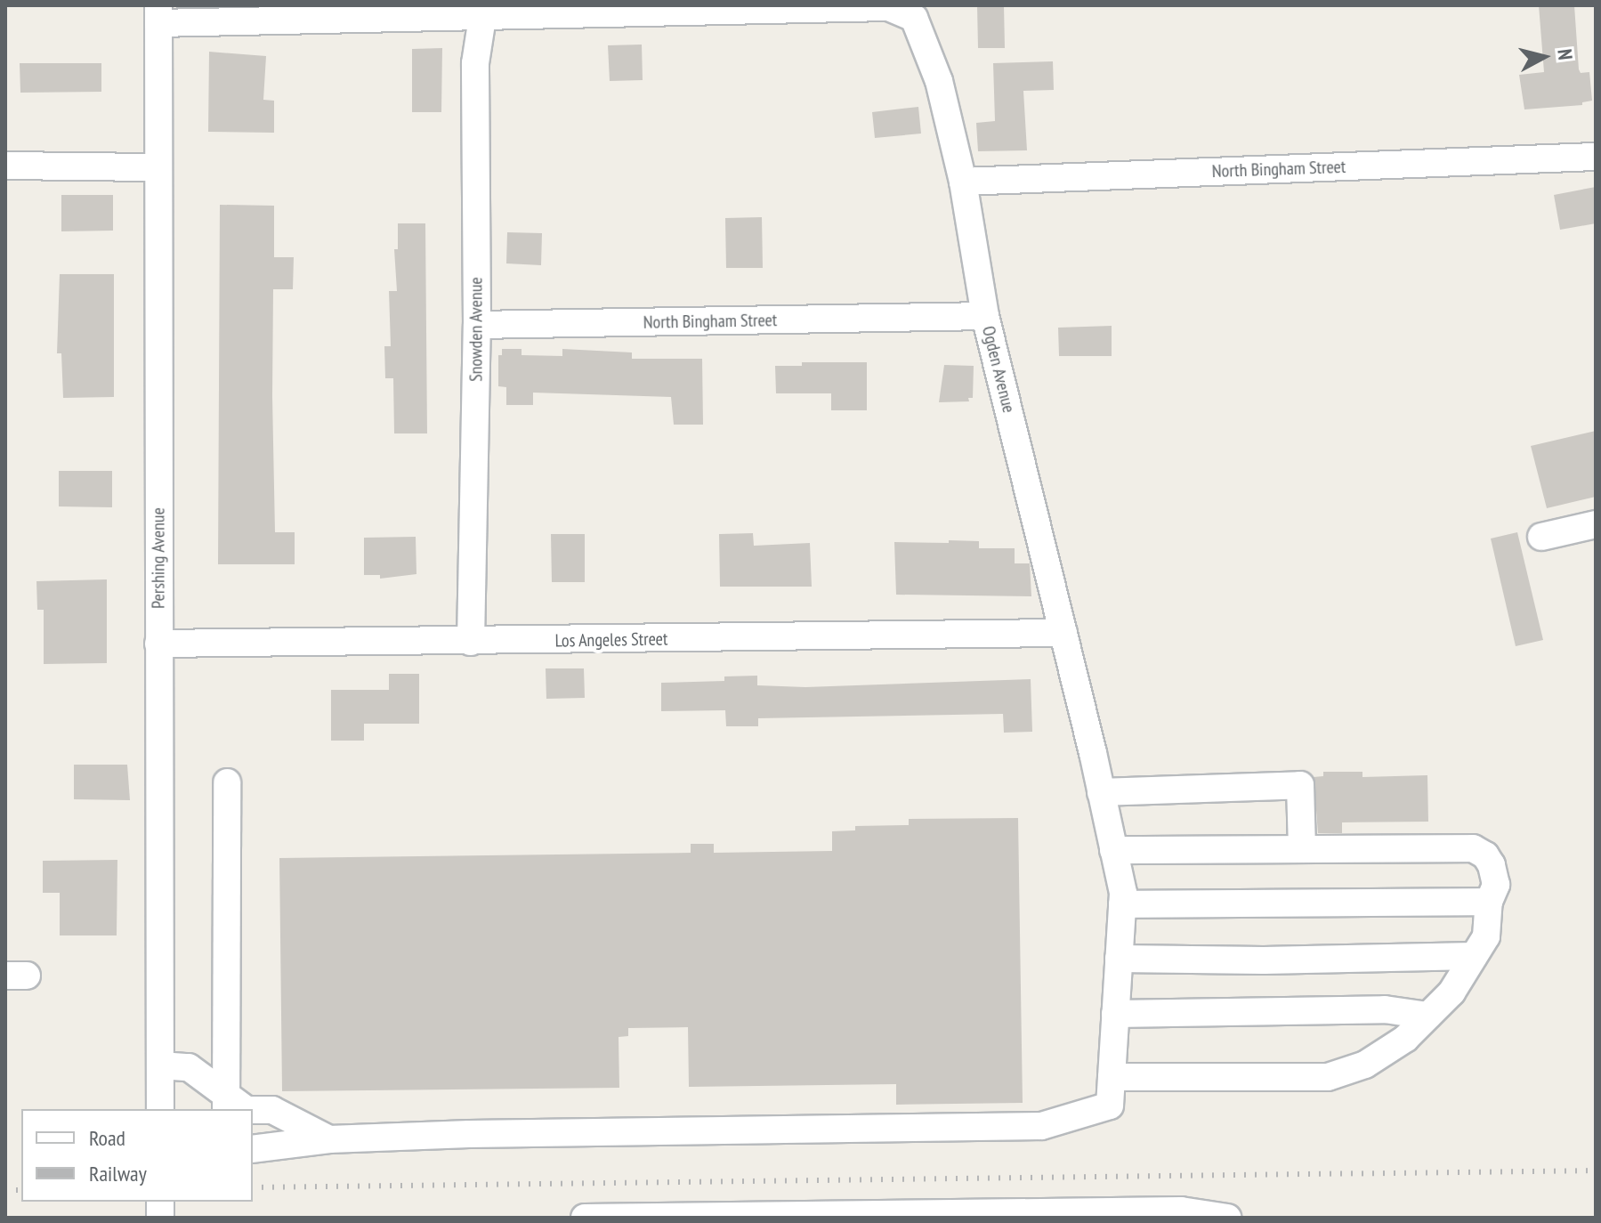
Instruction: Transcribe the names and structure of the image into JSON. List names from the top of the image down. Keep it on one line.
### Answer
{"streets":{"street":["North Bingham Street","Snowden Avenue","Ogden Avenue","Pershing Avenue","Los Angeles Street"]},"crossings":[["North Bingham Street","Snowden Avenue"],["North Bingham Street","Ogden Avenue"],["Snowden Avenue","Los Angeles Street"],["Ogden Avenue","Los Angeles Street"],["Pershing Avenue","Los Angeles Street"]],"legend":["Road","Railway"],"north":"right"}
